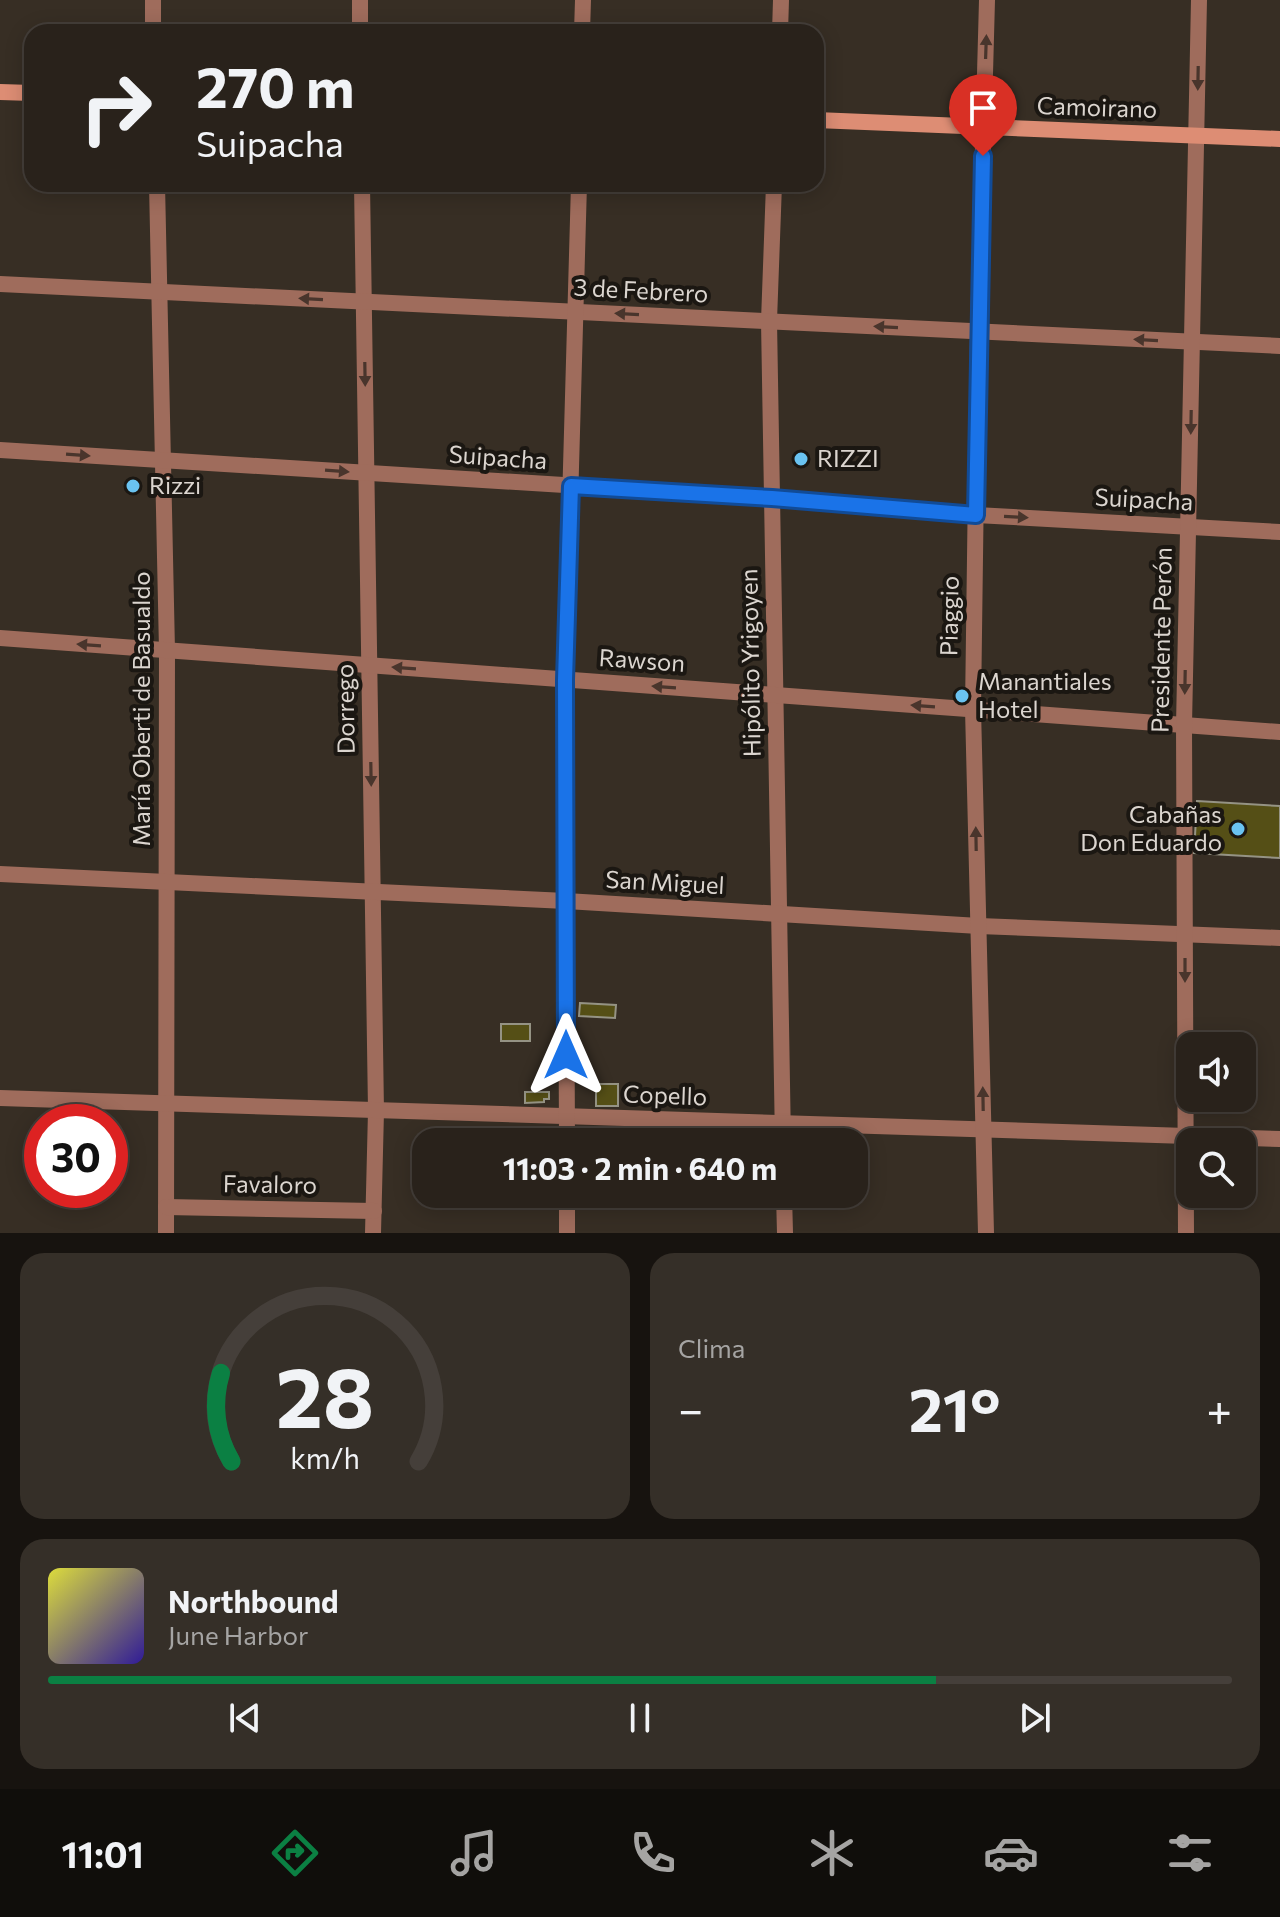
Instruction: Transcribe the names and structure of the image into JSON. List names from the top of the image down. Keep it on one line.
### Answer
{"streets":{"street":["Camoirano","3 de Febrero","Suipacha","Piaggio","Presidente Perón","Rawson","Hipólito Yrigoyen","María Oberti de Basualdo","Dorrego","San Miguel","Copello","Favaloro"]},"crossings":[["Camoirano","Piaggio"],["Camoirano","Presidente Perón"],["3 de Febrero","Piaggio"],["3 de Febrero","Presidente Perón"],["3 de Febrero","Hipólito Yrigoyen"],["3 de Febrero","María Oberti de Basualdo"],["3 de Febrero","Dorrego"],["Suipacha","Piaggio"],["Suipacha","Presidente Perón"],["Suipacha","Hipólito Yrigoyen"],["Suipacha","María Oberti de Basualdo"],["Suipacha","Dorrego"],["Piaggio","Rawson"],["Piaggio","San Miguel"],["Piaggio","Copello"],["Presidente Perón","Rawson"],["Presidente Perón","San Miguel"],["Rawson","Hipólito Yrigoyen"],["Rawson","María Oberti de Basualdo"],["Rawson","Dorrego"],["Hipólito Yrigoyen","San Miguel"],["Hipólito Yrigoyen","Copello"],["María Oberti de Basualdo","San Miguel"],["María Oberti de Basualdo","Copello"],["María Oberti de Basualdo","Favaloro"],["Dorrego","San Miguel"],["Dorrego","Copello"],["Dorrego","Favaloro"]],"one_way":["3 de Febrero","Suipacha","Piaggio","Presidente Perón","Rawson","Dorrego"],"places":["RIZZI","Rizzi","Manantiales Hotel","Cabañas Don Eduardo"],"page":{"turn":["270 m","Suipacha"],"limit":"30","trip":"11:03 · 2 min · 640 m","tile":"Clima","heat":["−","21°","+"],"song":["Northbound","June Harbor"],"tabs":"11:01","gauge":["28","km/h"]}}
